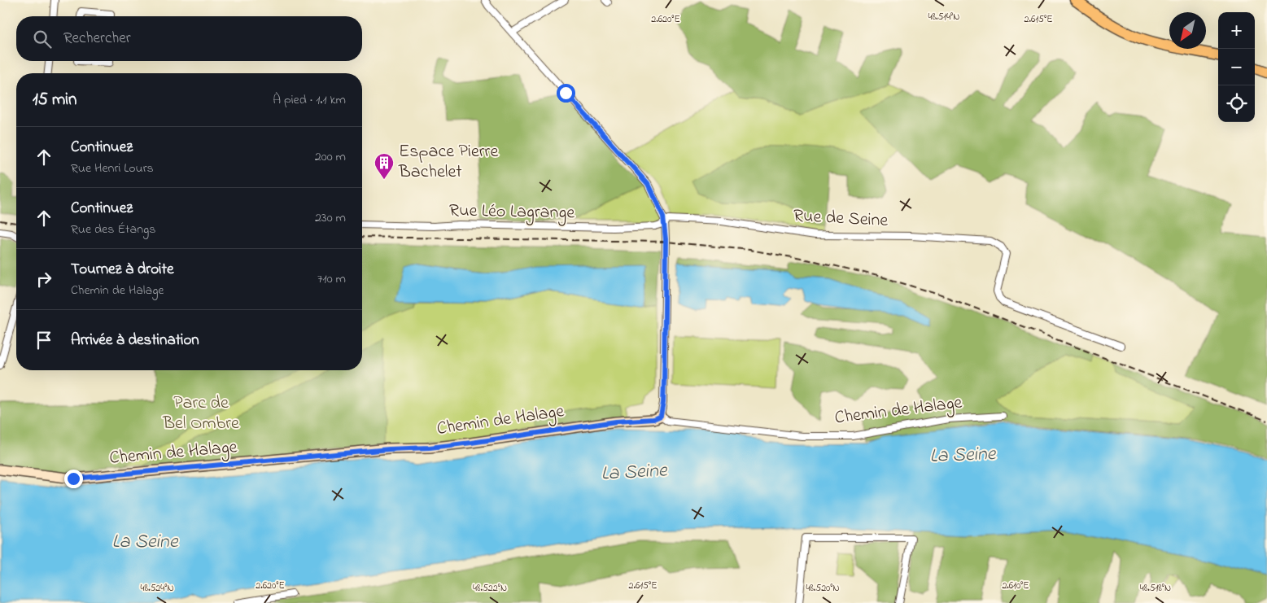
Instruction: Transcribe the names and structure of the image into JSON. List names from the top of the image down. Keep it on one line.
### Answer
{"streets":{"street":["Rue Léo Lagrange","Rue de Seine","Chemin de Halage"]},"crossings":[["Rue Léo Lagrange","Rue de Seine"]],"water":["La Seine"],"parks":["Parc de Bel Ombre"],"places":{"building":["Espace Pierre Bachelet"]},"north":"bottom left","page":{"map_buttons":["+","−"],"search":"Rechercher","heading":["15 min","À pied · 1.1 km"],"list":[["Continuez","Rue Henri Lours","200 m"],["Continuez","Rue des Étangs","230 m"],["Tournez à droite","Chemin de Halage","710 m"],"Arrivée à destination"]},"coordinates":["48.514°N","2.615°E","2.620°E","2.610°E","48.524°N","48.522°N","48.520°N","48.518°N"]}
